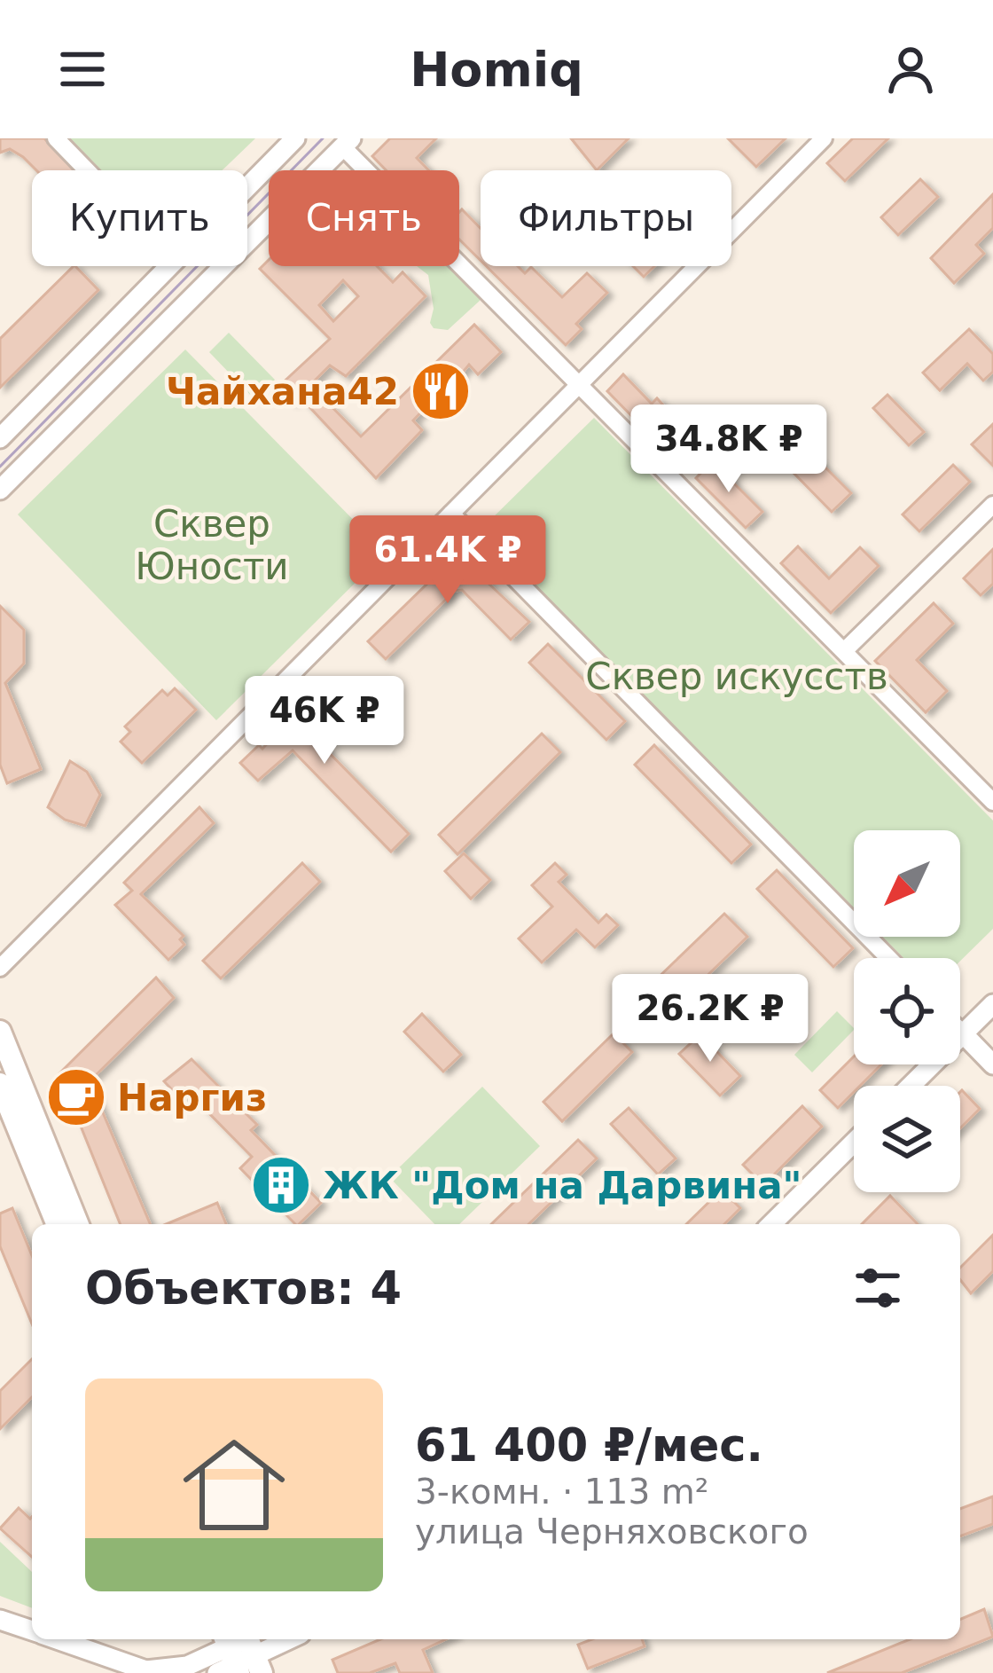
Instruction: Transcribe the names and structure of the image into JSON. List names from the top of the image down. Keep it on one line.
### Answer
{"parks":["Сквер Юности","Сквер искусств"],"places":{"restaurant":["Чайхана42"],"cafe":["Наргиз"],"building":["ЖК \"Дом на Дарвина\""]},"north":"bottom left","page":{"header":"Homiq","chip":["Купить","Снять","Фильтры"],"price":["34.8K ₽","61.4K ₽","46K ₽","26.2K ₽"],"heading":"Объектов: 4","list":[{"name":"61 400 ₽/мес.","note":"3-комн. · 113 m² · улица Черняховского"}]}}
